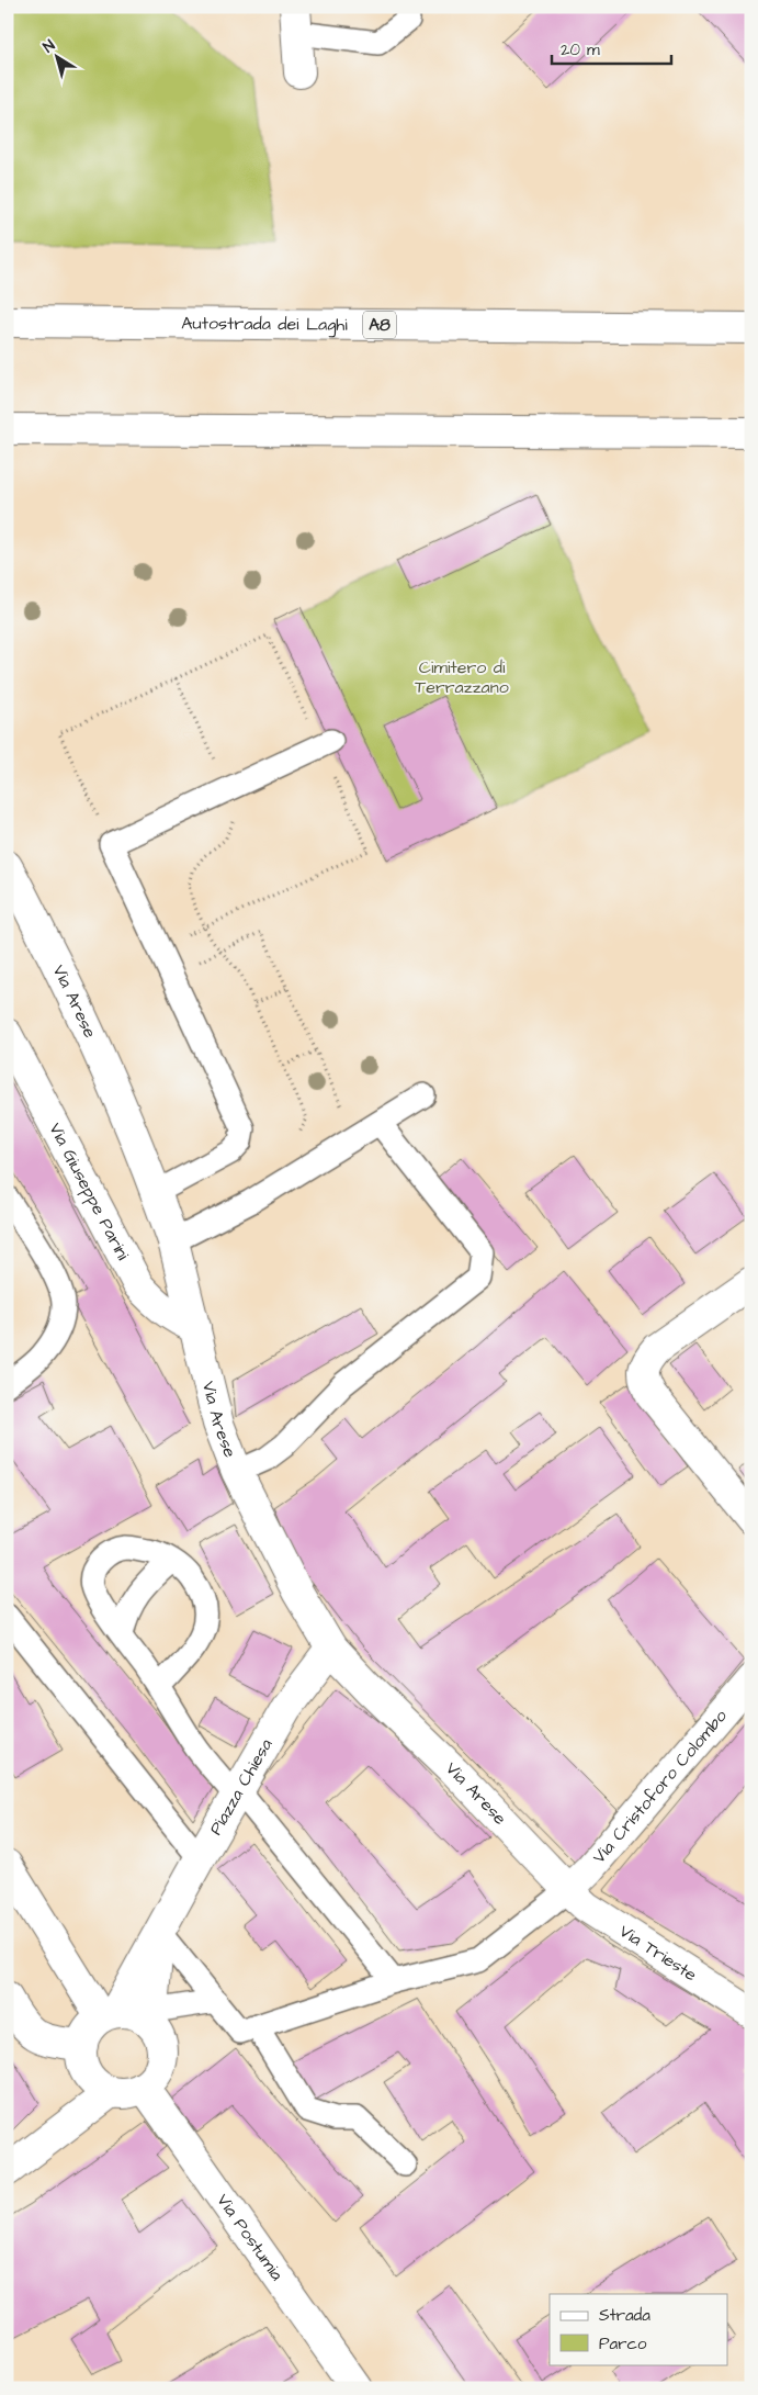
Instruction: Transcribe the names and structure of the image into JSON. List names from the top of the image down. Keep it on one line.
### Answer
{"streets":{"main road":["Autostrada dei Laghi","A8","Via Arese","Via Giuseppe Parini","Via Cristoforo Colombo","Piazza Chiesa","Via Trieste","Via Postumia"]},"crossings":[["Via Arese","Via Giuseppe Parini"],["Via Arese","Via Cristoforo Colombo"],["Via Arese","Piazza Chiesa"],["Via Arese","Via Trieste"],["Via Cristoforo Colombo","Via Trieste"],["Piazza Chiesa","Via Postumia"]],"parks":["Cimitero di Terrazzano"],"legend":["Strada","Parco"],"scale_bar":"20 m","north":"top left"}
